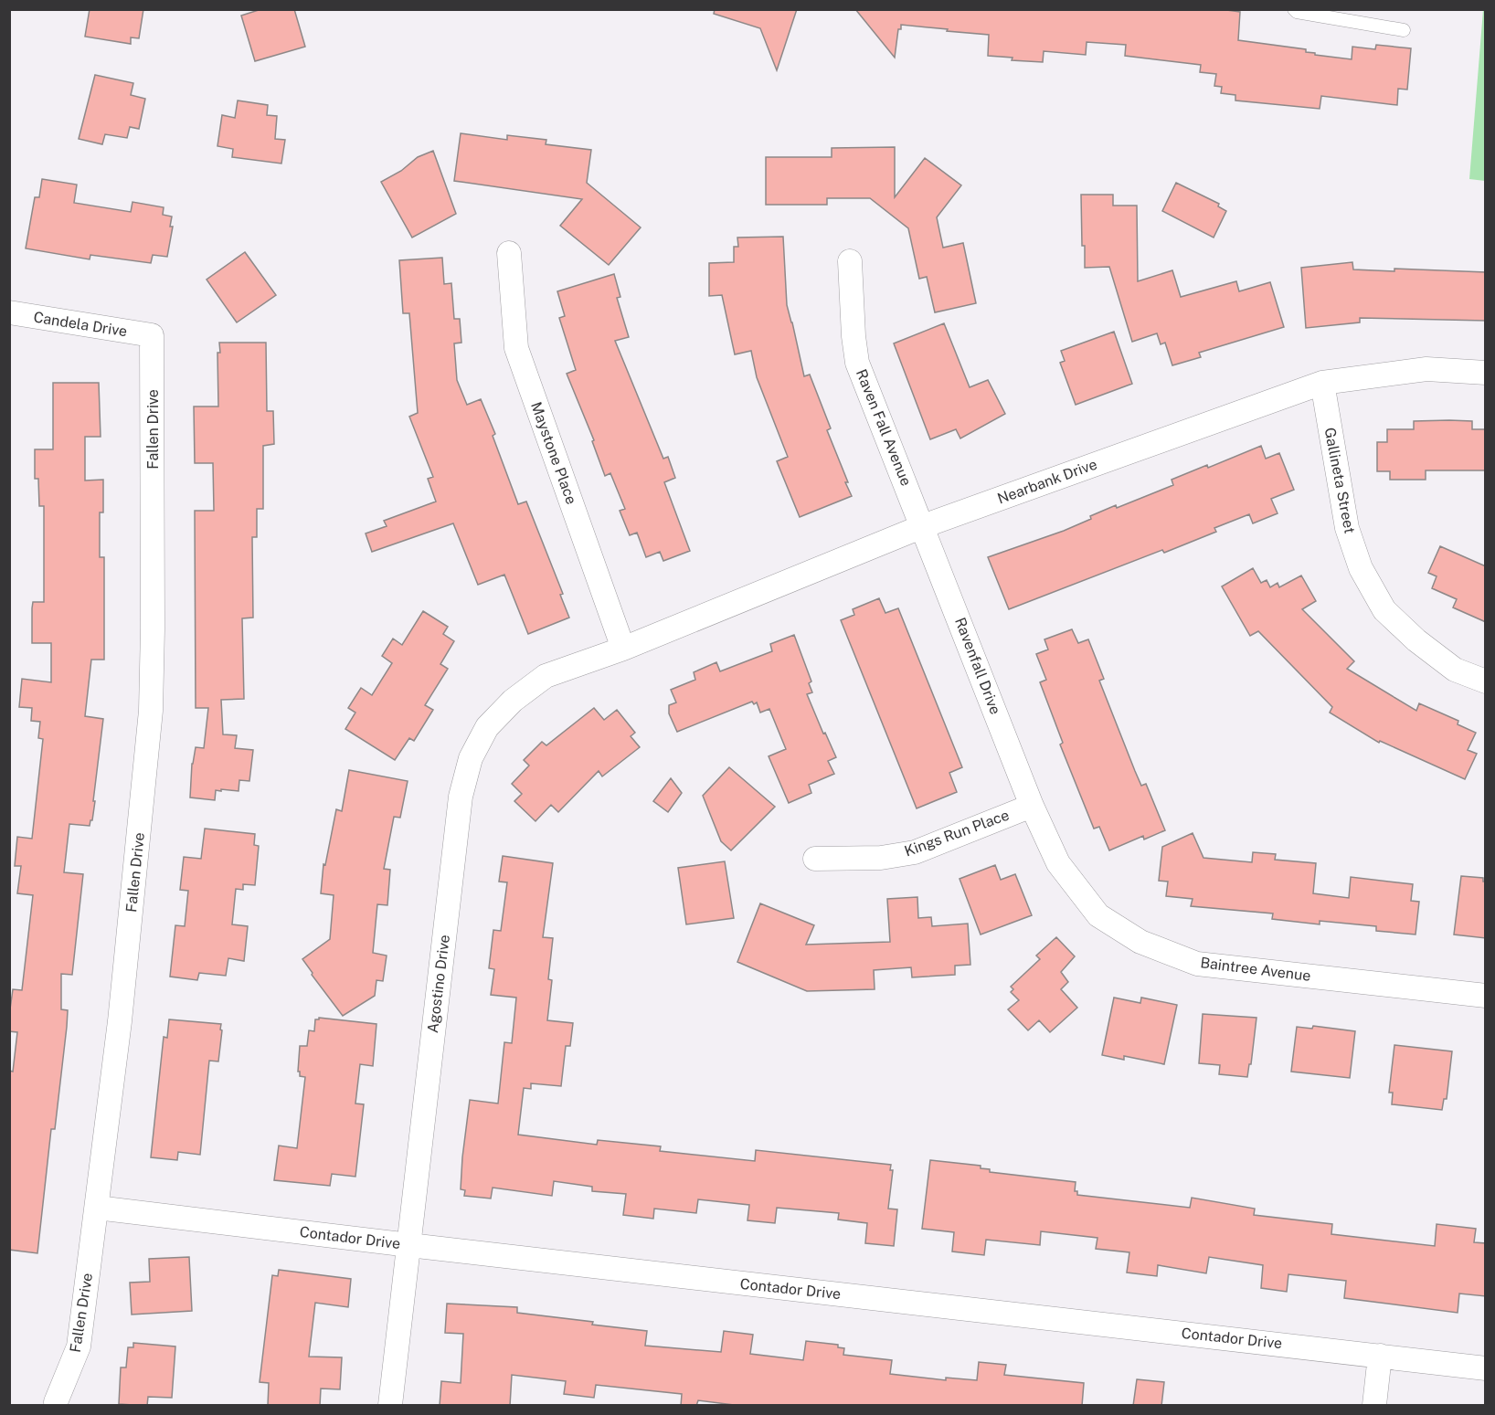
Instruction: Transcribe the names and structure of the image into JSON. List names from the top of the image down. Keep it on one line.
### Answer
{"streets":{"street":["Candela Drive","Raven Fall Avenue","Fallen Drive","Maystone Place","Gallineta Street","Nearbank Drive","Ravenfall Drive","Kings Run Place","Baintree Avenue","Agostino Drive","Contador Drive"]},"crossings":[["Candela Drive","Fallen Drive"],["Raven Fall Avenue","Nearbank Drive"],["Raven Fall Avenue","Ravenfall Drive"],["Fallen Drive","Contador Drive"],["Maystone Place","Nearbank Drive"],["Maystone Place","Agostino Drive"],["Gallineta Street","Nearbank Drive"],["Nearbank Drive","Ravenfall Drive"],["Nearbank Drive","Agostino Drive"],["Ravenfall Drive","Kings Run Place"],["Ravenfall Drive","Baintree Avenue"],["Kings Run Place","Baintree Avenue"],["Agostino Drive","Contador Drive"]]}
